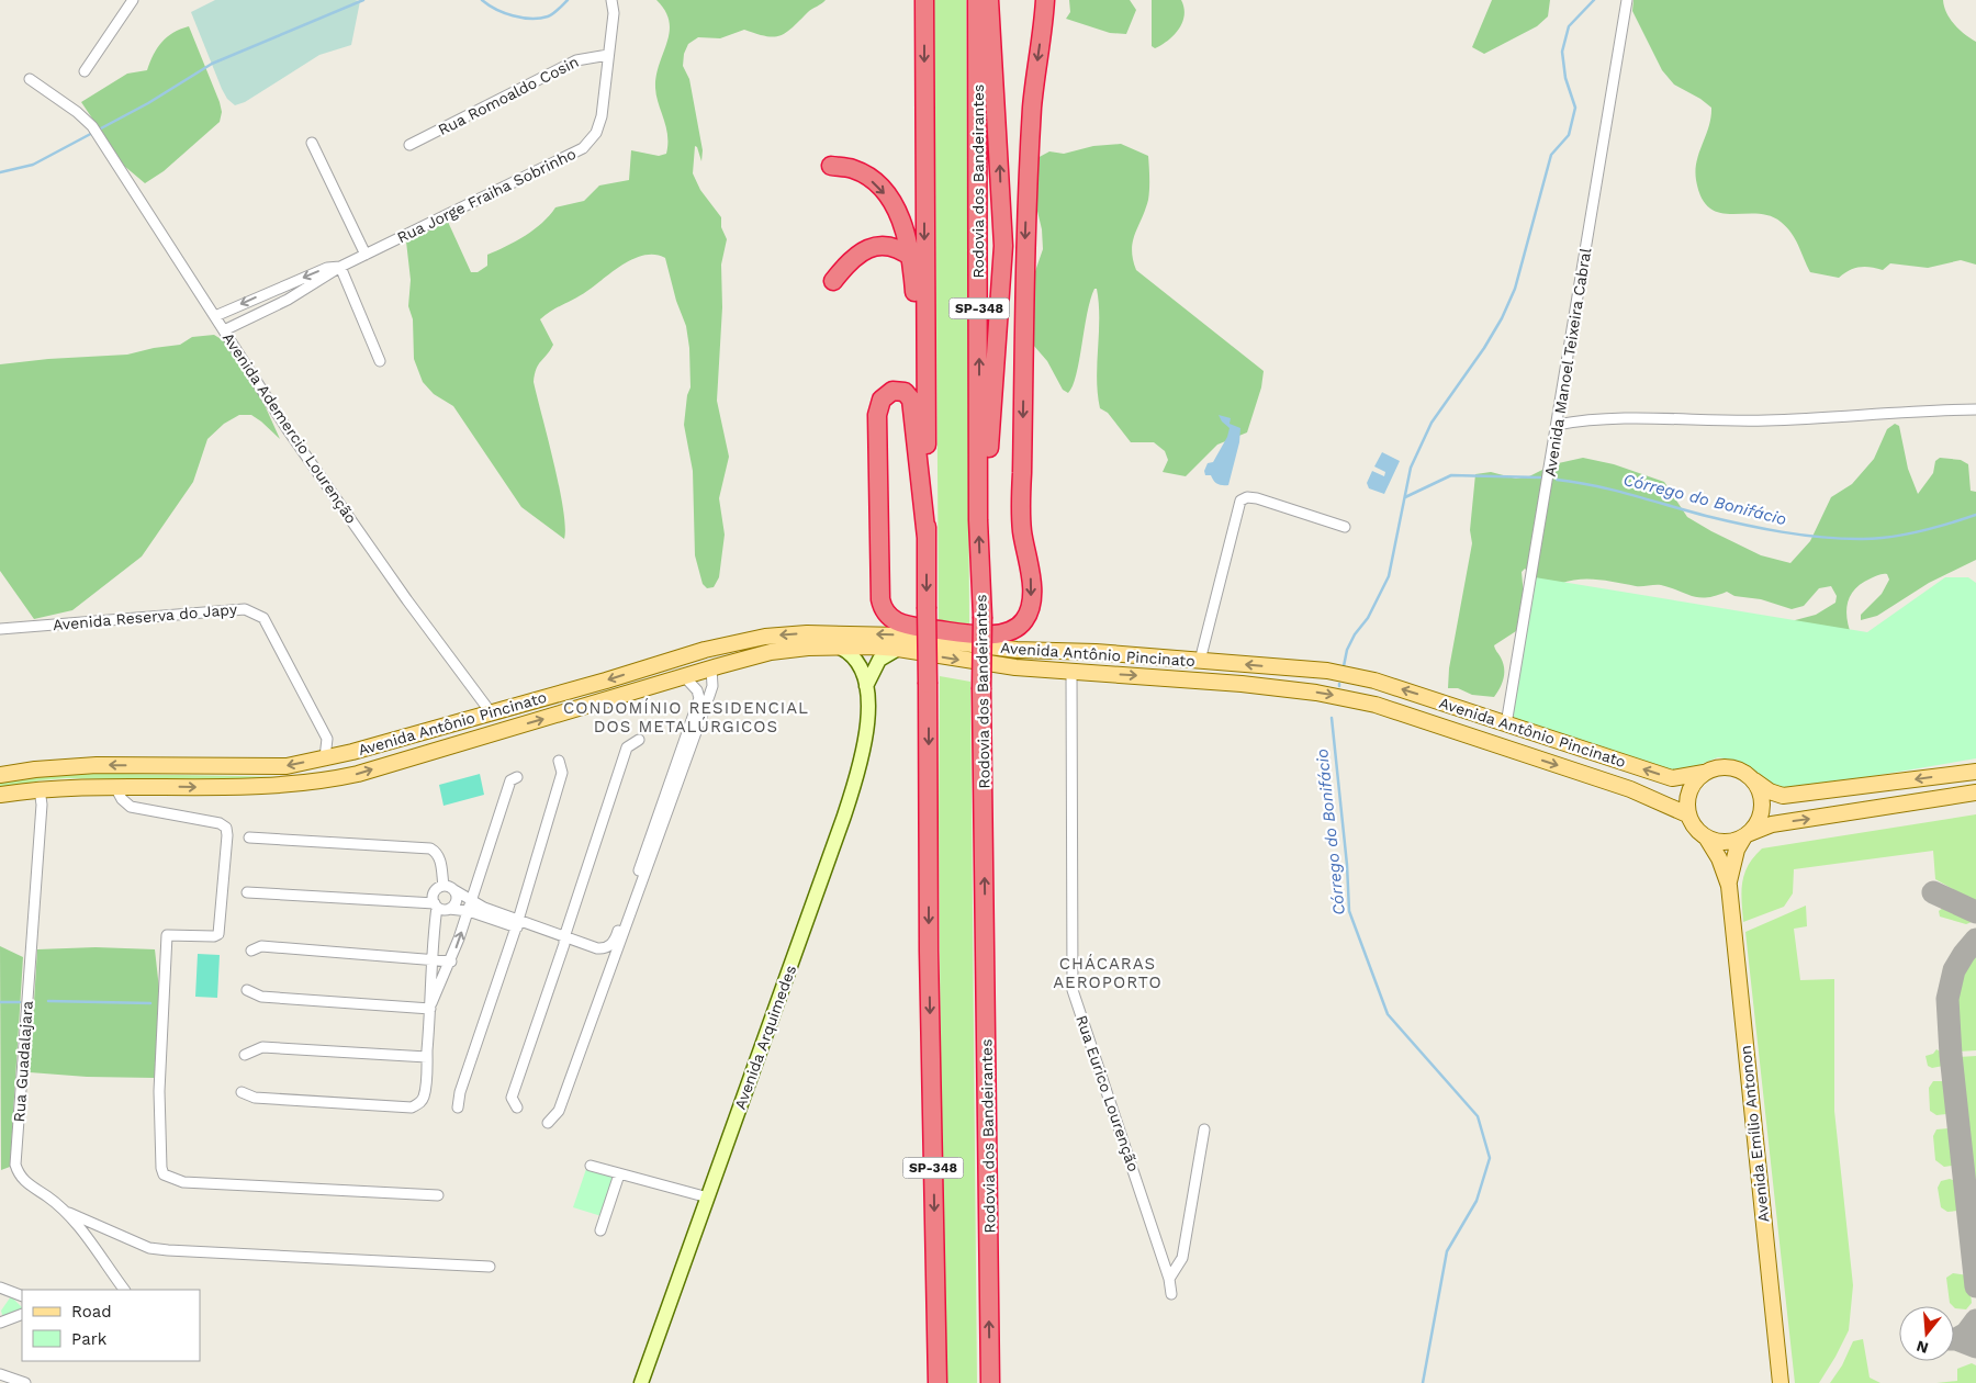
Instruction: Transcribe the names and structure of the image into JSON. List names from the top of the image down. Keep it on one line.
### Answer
{"streets":{"highway":["Rodovia dos Bandeirantes","SP-348"],"main road":["Avenida Antônio Pincinato","Avenida Arquimedes","Avenida Emílio Antonon"],"street":["Rua Romoaldo Cosin","Rua Jorge Fraiha Sobrinho","Avenida Manoel Teixeira Cabral","Avenida Ademercio Lourenção","Avenida Reserva do Japy","Rua Guadalajara","Rua Eurico Lourenção"]},"crossings":[["Rua Romoaldo Cosin","Rua Jorge Fraiha Sobrinho"],["Avenida Manoel Teixeira Cabral","Avenida Antônio Pincinato"],["Avenida Ademercio Lourenção","Avenida Antônio Pincinato"],["Avenida Reserva do Japy","Avenida Antônio Pincinato"],["Avenida Antônio Pincinato","Avenida Arquimedes"],["Avenida Antônio Pincinato","Rua Guadalajara"],["Avenida Antônio Pincinato","Rua Eurico Lourenção"],["Avenida Antônio Pincinato","Avenida Emílio Antonon"]],"districts":["CONDOMÍNIO RESIDENCIAL DOS METALÚRGICOS","CHÁCARAS AEROPORTO"],"water":["Córrego do Bonifácio"],"legend":["Road","Park"],"north":"bottom"}
